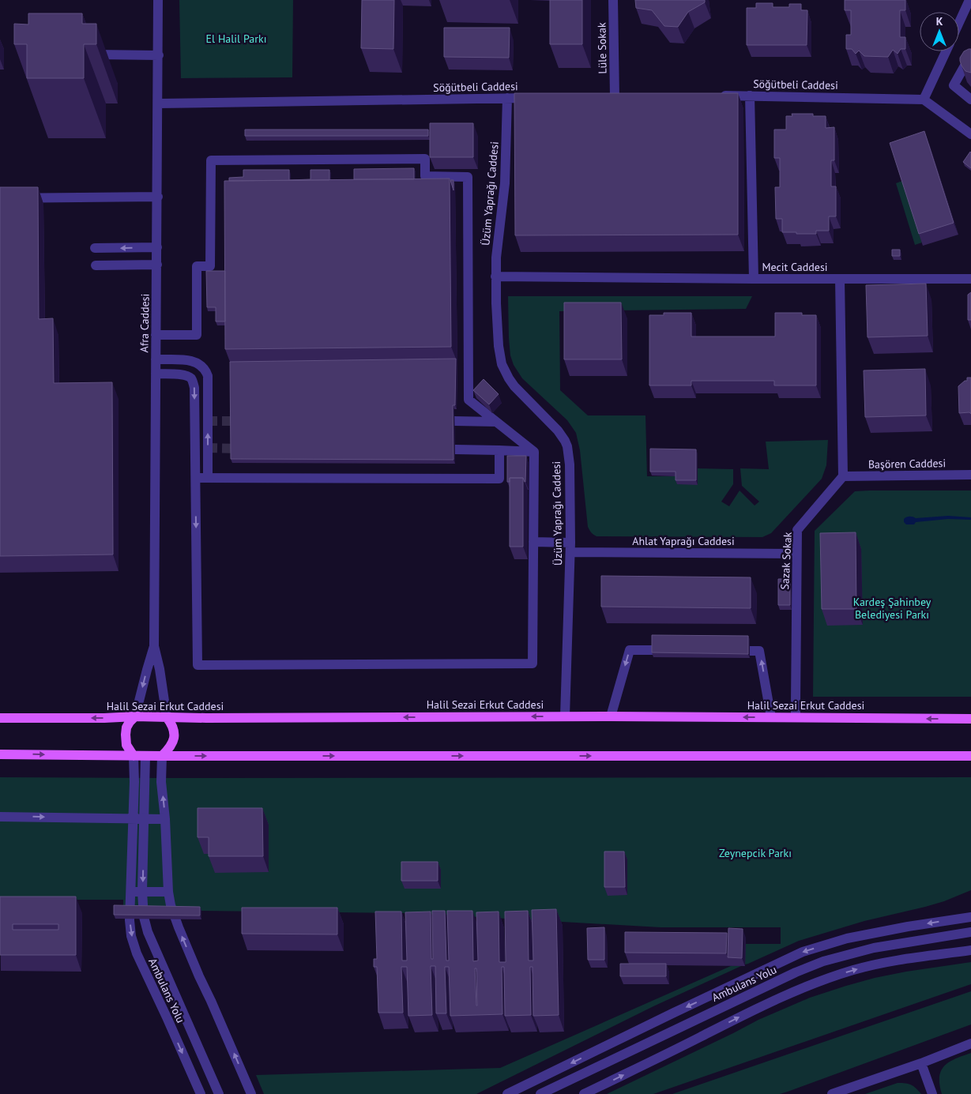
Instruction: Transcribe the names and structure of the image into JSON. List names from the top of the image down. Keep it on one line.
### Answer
{"streets":{"main road":["Halil Sezai Erkut Caddesi"],"street":["Lüle Sokak","Söğütbeli Caddesi","Üzüm Yaprağı Caddesi","Mecit Caddesi","Afra Caddesi","Başören Caddesi","Ahlat Yaprağı Caddesi","Sazak Sokak","Ambulans Yolu"]},"crossings":[["Söğütbeli Caddesi","Üzüm Yaprağı Caddesi"],["Söğütbeli Caddesi","Mecit Caddesi"],["Söğütbeli Caddesi","Afra Caddesi"],["Üzüm Yaprağı Caddesi","Ahlat Yaprağı Caddesi"],["Üzüm Yaprağı Caddesi","Halil Sezai Erkut Caddesi"],["Afra Caddesi","Halil Sezai Erkut Caddesi"],["Afra Caddesi","Ambulans Yolu"],["Başören Caddesi","Sazak Sokak"],["Ahlat Yaprağı Caddesi","Sazak Sokak"],["Sazak Sokak","Halil Sezai Erkut Caddesi"],["Halil Sezai Erkut Caddesi","Ambulans Yolu"]],"parks":["El Halil Parkı","Kardeş Şahinbey Belediyesi Parkı","Zeynepcik Parkı"],"north":"top"}
